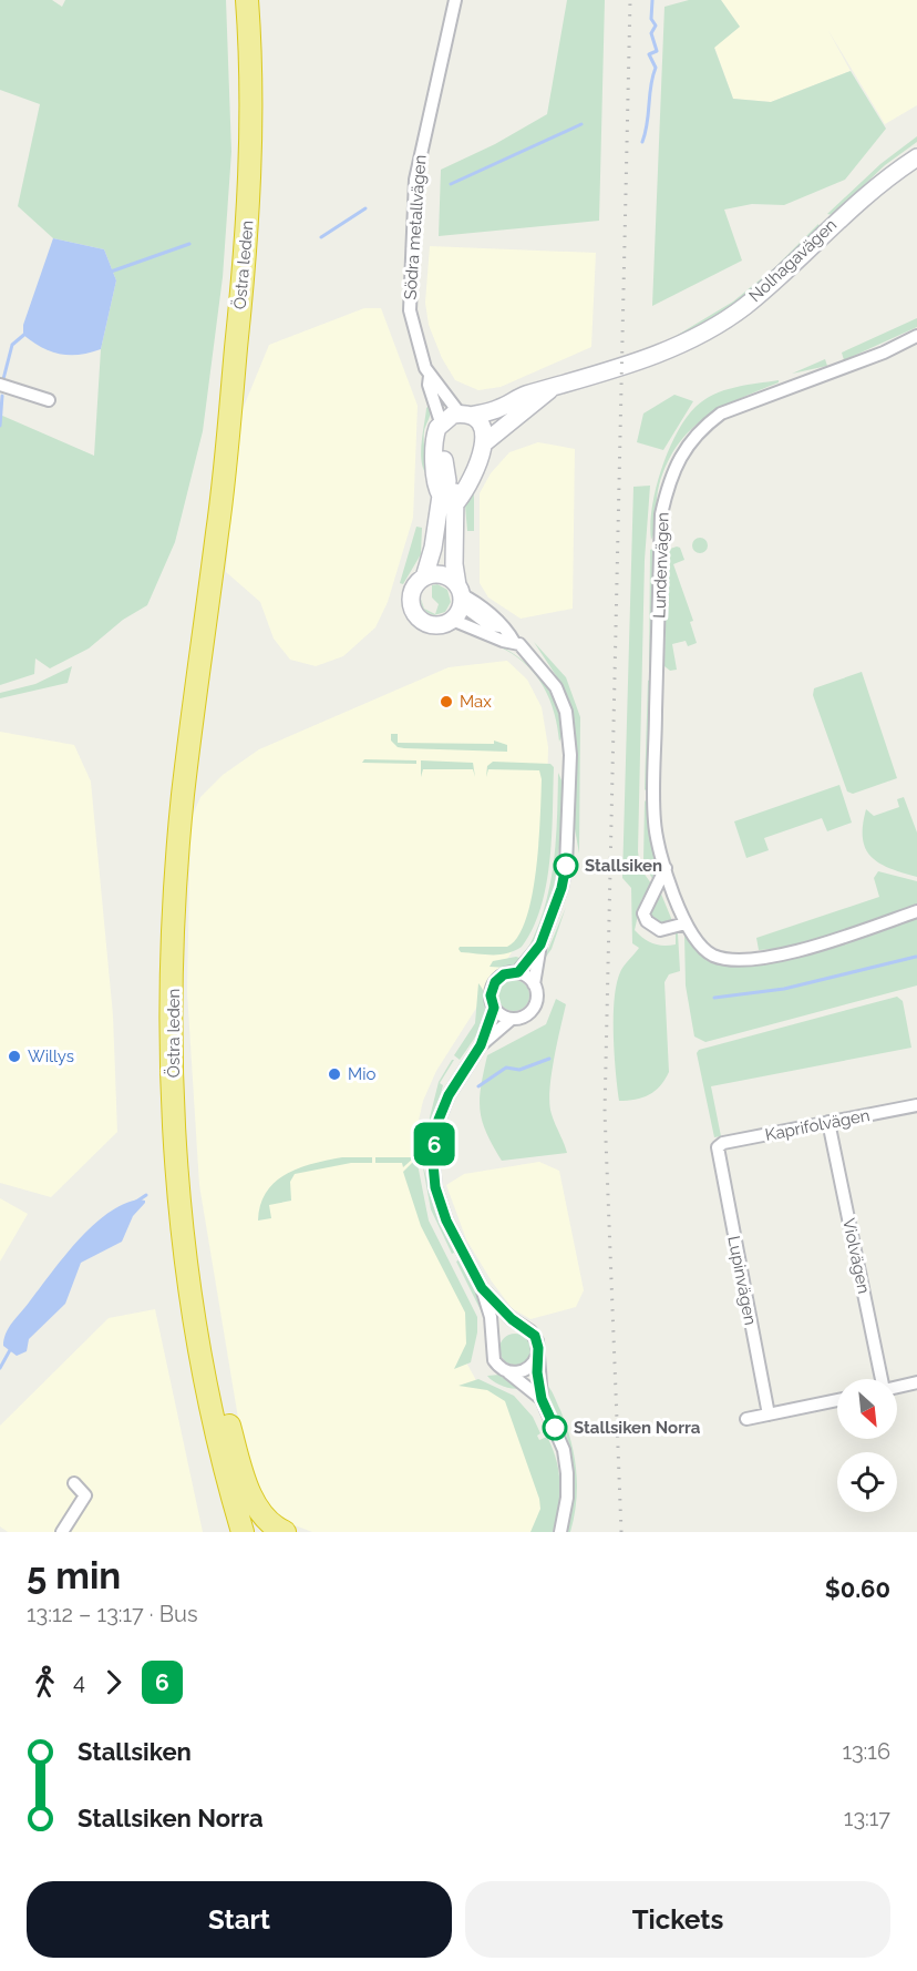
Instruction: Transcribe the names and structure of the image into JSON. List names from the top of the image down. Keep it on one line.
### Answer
{"streets":{"highway":["Östra leden"],"street":["Södra metallvägen","Nolhagavägen","Lundenvägen","Kaprifolvägen","Violvägen","Lupinvägen"]},"crossings":[["Södra metallvägen","Nolhagavägen"],["Kaprifolvägen","Violvägen"],["Kaprifolvägen","Lupinvägen"]],"places":["Max","Stallsiken","Willys","Mio","Stallsiken Norra"],"lines":["bus line 6"],"north":"bottom right","page":{"on_map":"6","heading":["5 min","13:12 – 13:17 · Bus","$0.60"],"legs":["4","6"],"list":[{"name":"Stallsiken","value":"13:16"},{"name":"Stallsiken Norra","value":"13:17"}],"buttons":["Start","Tickets"]}}
